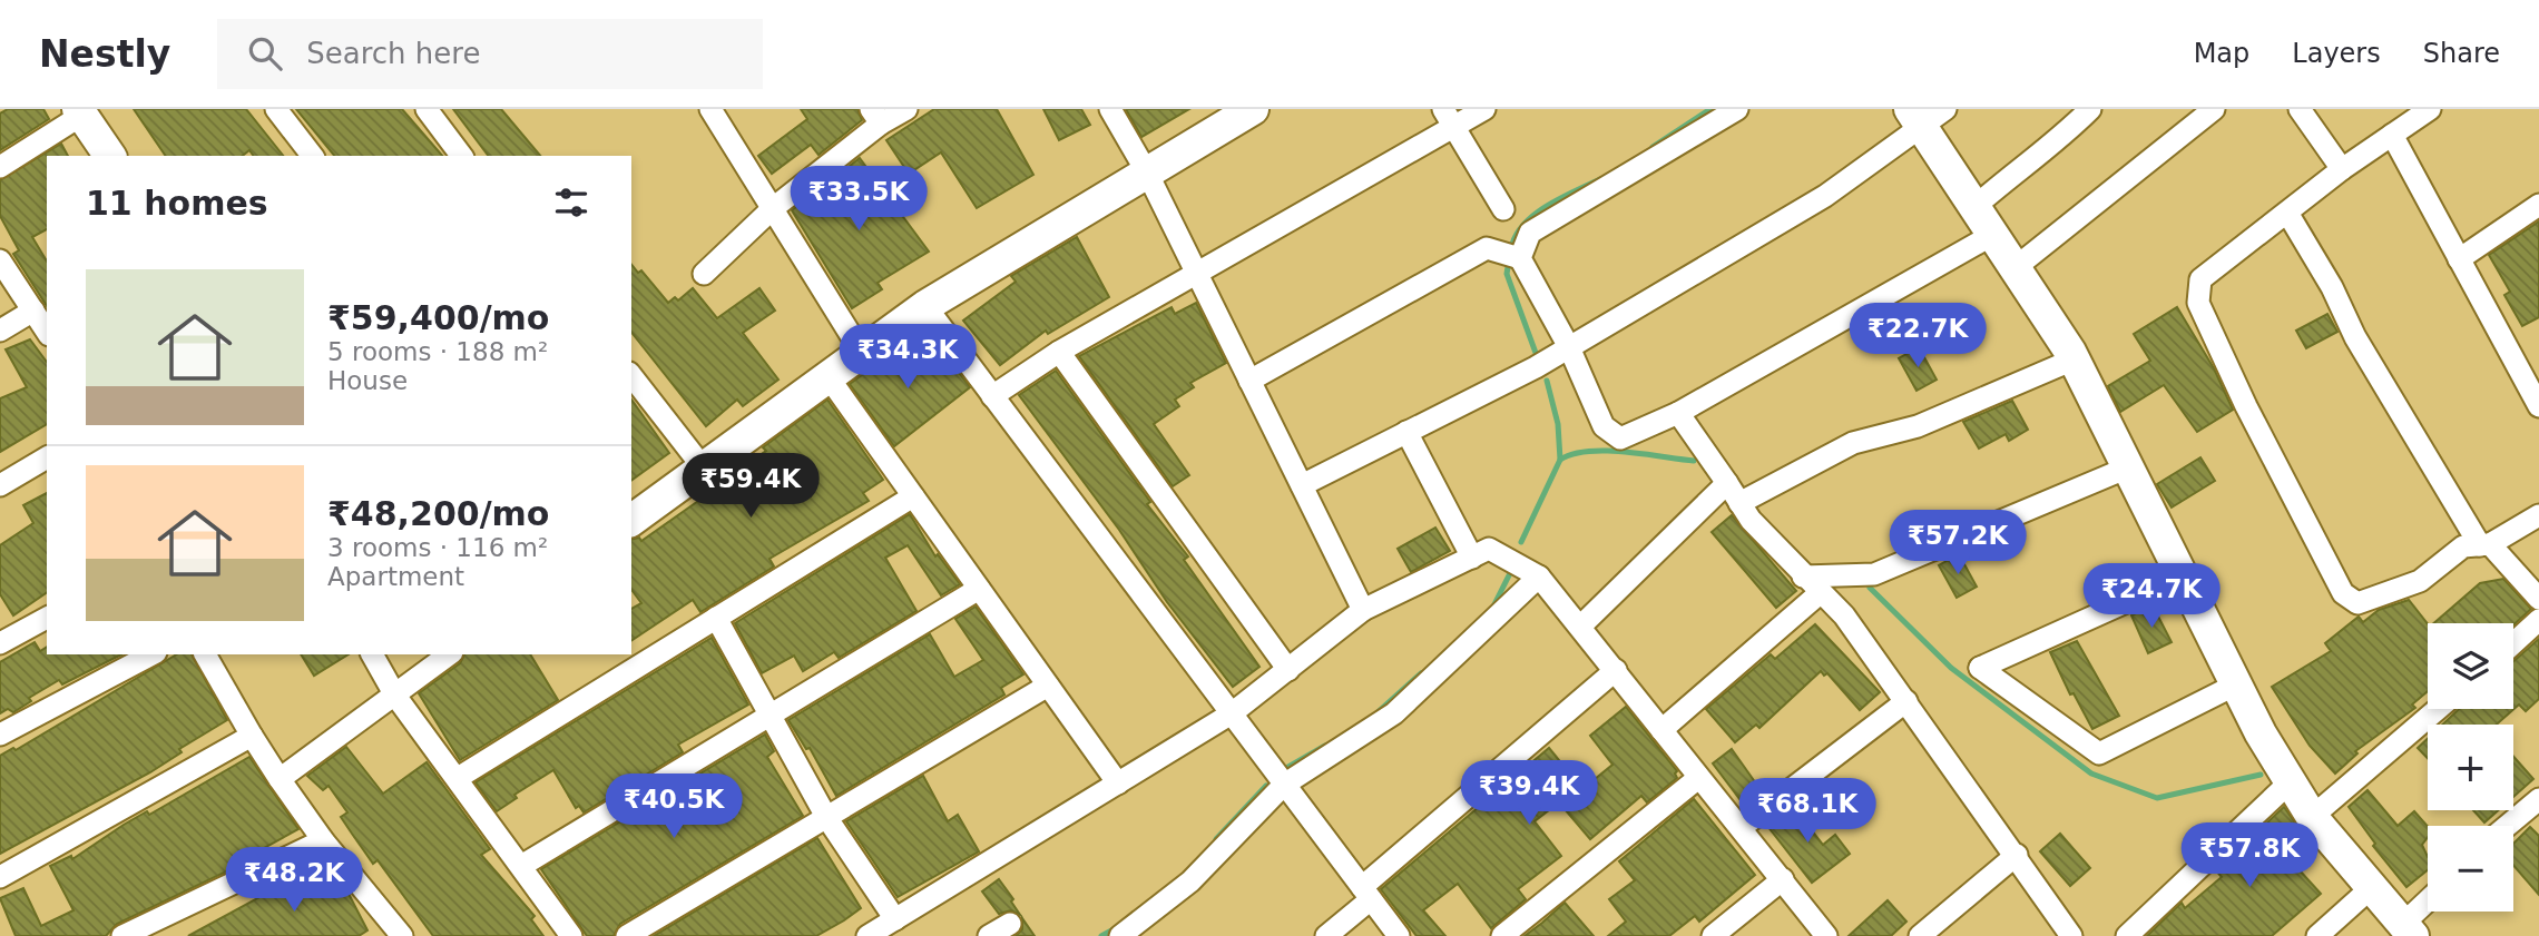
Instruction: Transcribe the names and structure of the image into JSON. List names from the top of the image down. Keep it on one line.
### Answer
{"page":{"header":"Nestly","search":"Search here","nav":["Map","Layers","Share"],"heading":"11 homes","price":["₹33.5K","₹22.7K","₹34.3K","₹59.4K","₹57.2K","₹24.7K","₹39.4K","₹40.5K","₹68.1K","₹57.8K","₹48.2K"],"list":[{"name":"₹59,400/mo","note":"5 rooms · 188 m² · House"},{"name":"₹48,200/mo","note":"3 rooms · 116 m² · Apartment"}],"map_buttons":["+","−"]}}
